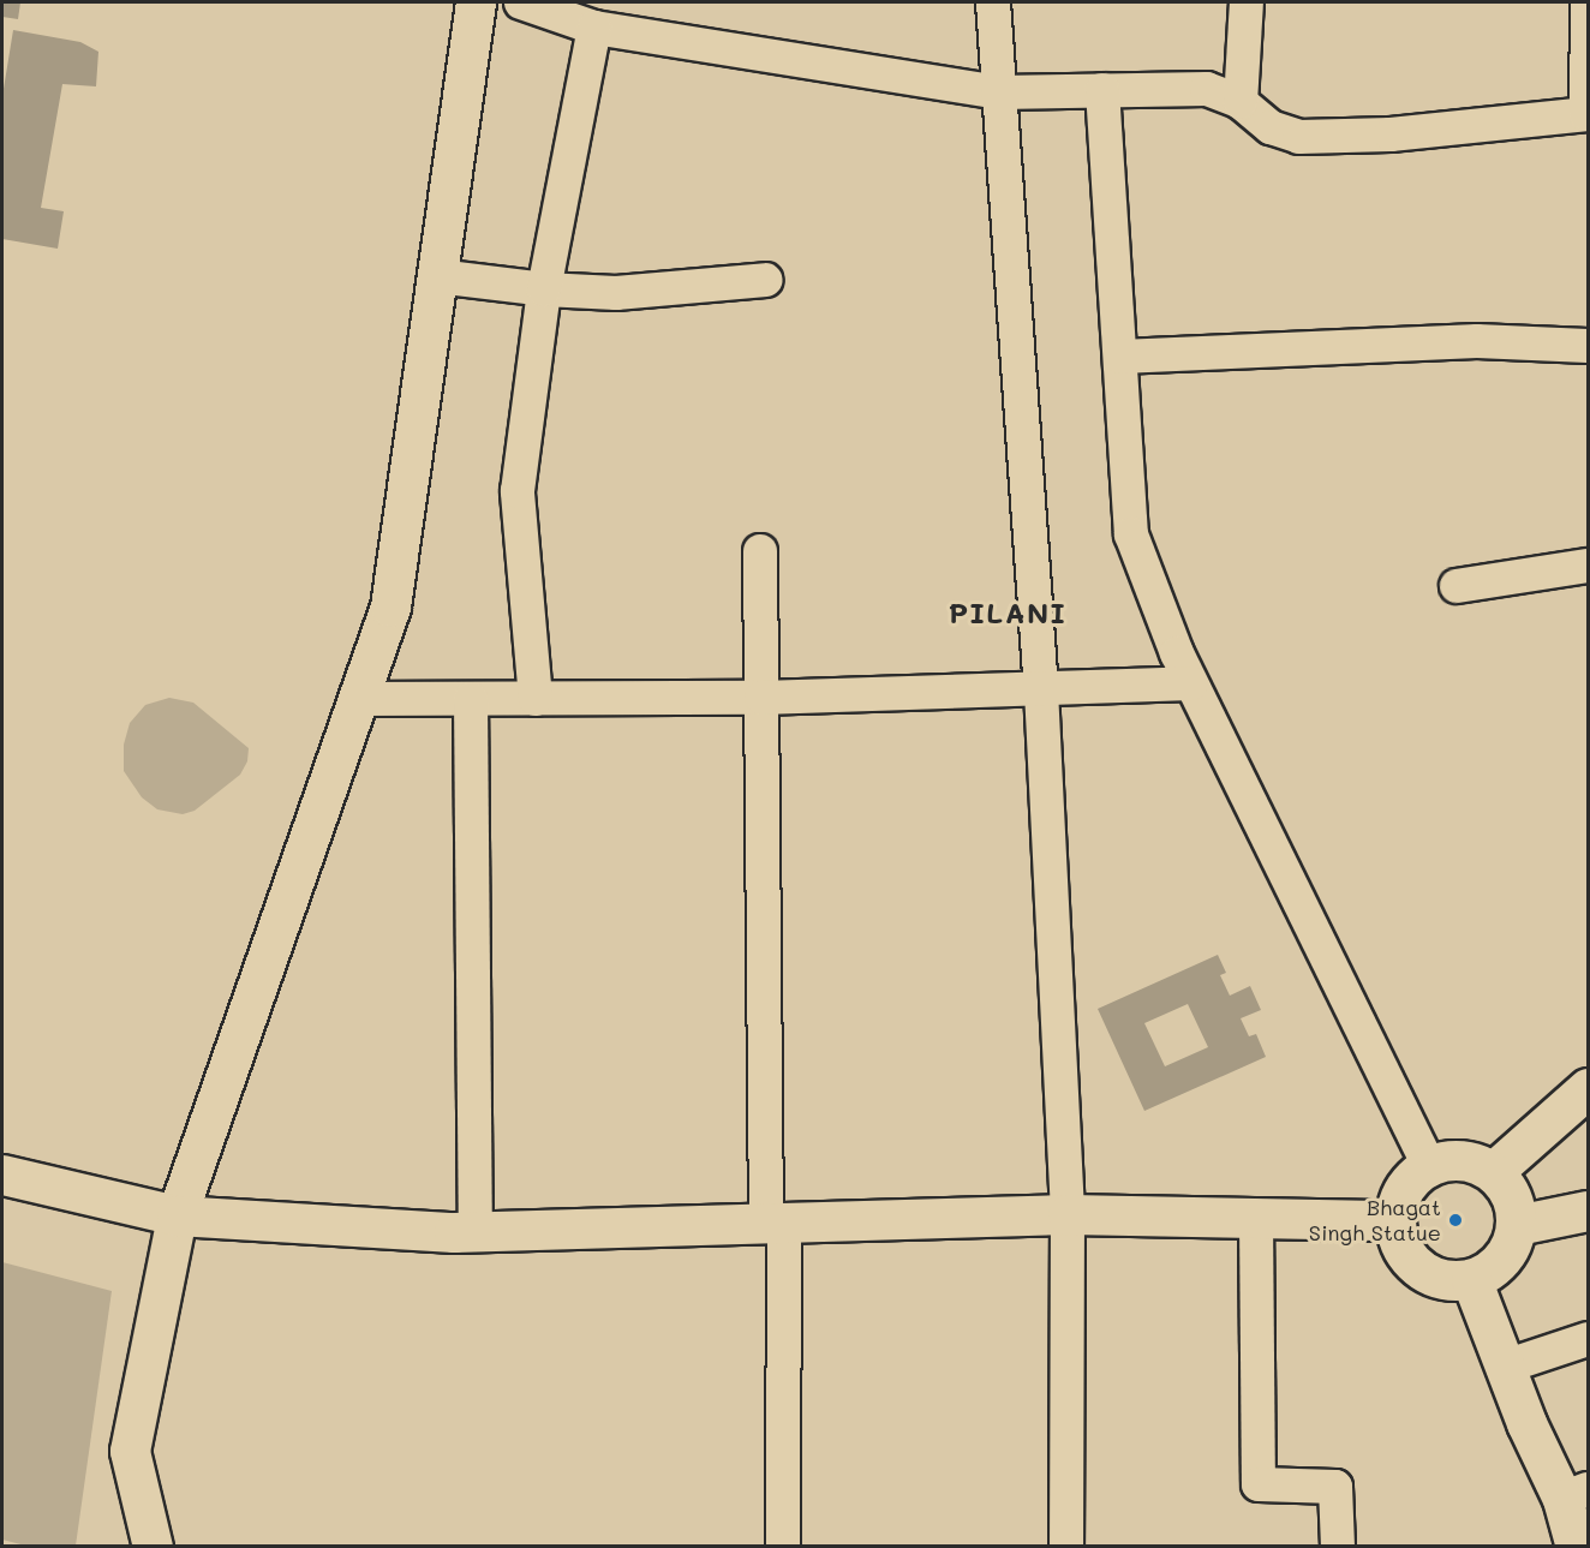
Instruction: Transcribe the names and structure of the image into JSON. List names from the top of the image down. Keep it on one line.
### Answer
{"districts":["PILANI"],"places":["Bhagat Singh Statue"]}
